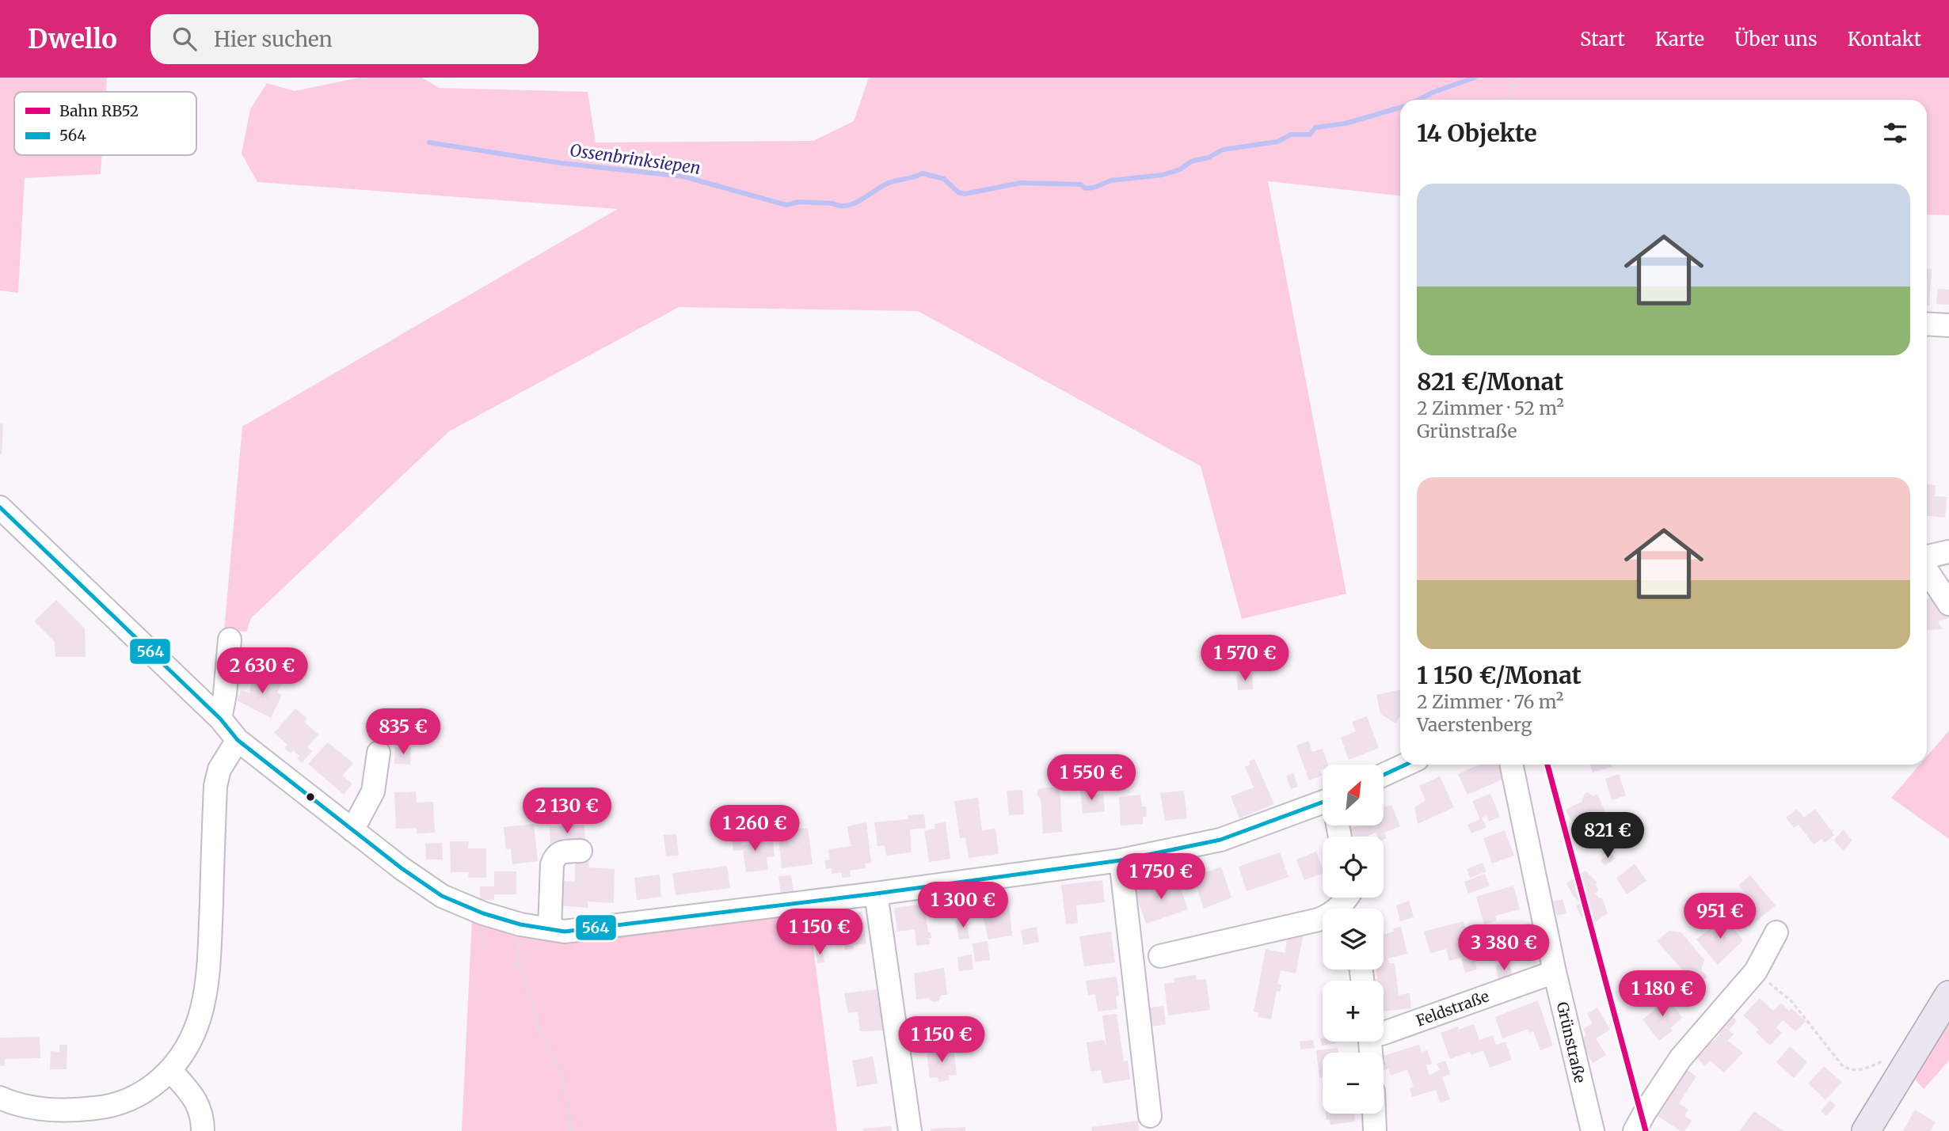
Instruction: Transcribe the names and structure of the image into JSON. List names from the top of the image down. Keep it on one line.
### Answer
{"streets":{"street":["Feldstraße","Grünstraße"]},"crossings":[["Feldstraße","Grünstraße"]],"water":["Ossenbrinksiepen"],"lines":["transit line 564","rail line RB52"],"legend":["Bahn RB52","564"],"north":"top right","page":{"header":"Dwello","search":"Hier suchen","nav":["Start","Karte","Über uns","Kontakt"],"heading":"14 Objekte","list":[{"name":"821 €/Monat","note":"2 Zimmer · 52 m² · Grünstraße"},{"name":"1 150 €/Monat","note":"2 Zimmer · 76 m² · Vaerstenberg"}],"price":["1 570 €","2 630 €","835 €","1 550 €","2 130 €","1 260 €","821 €","1 750 €","1 300 €","951 €","1 150 €","3 380 €","1 180 €","1 150 €"],"map_buttons":["+","−"]}}
